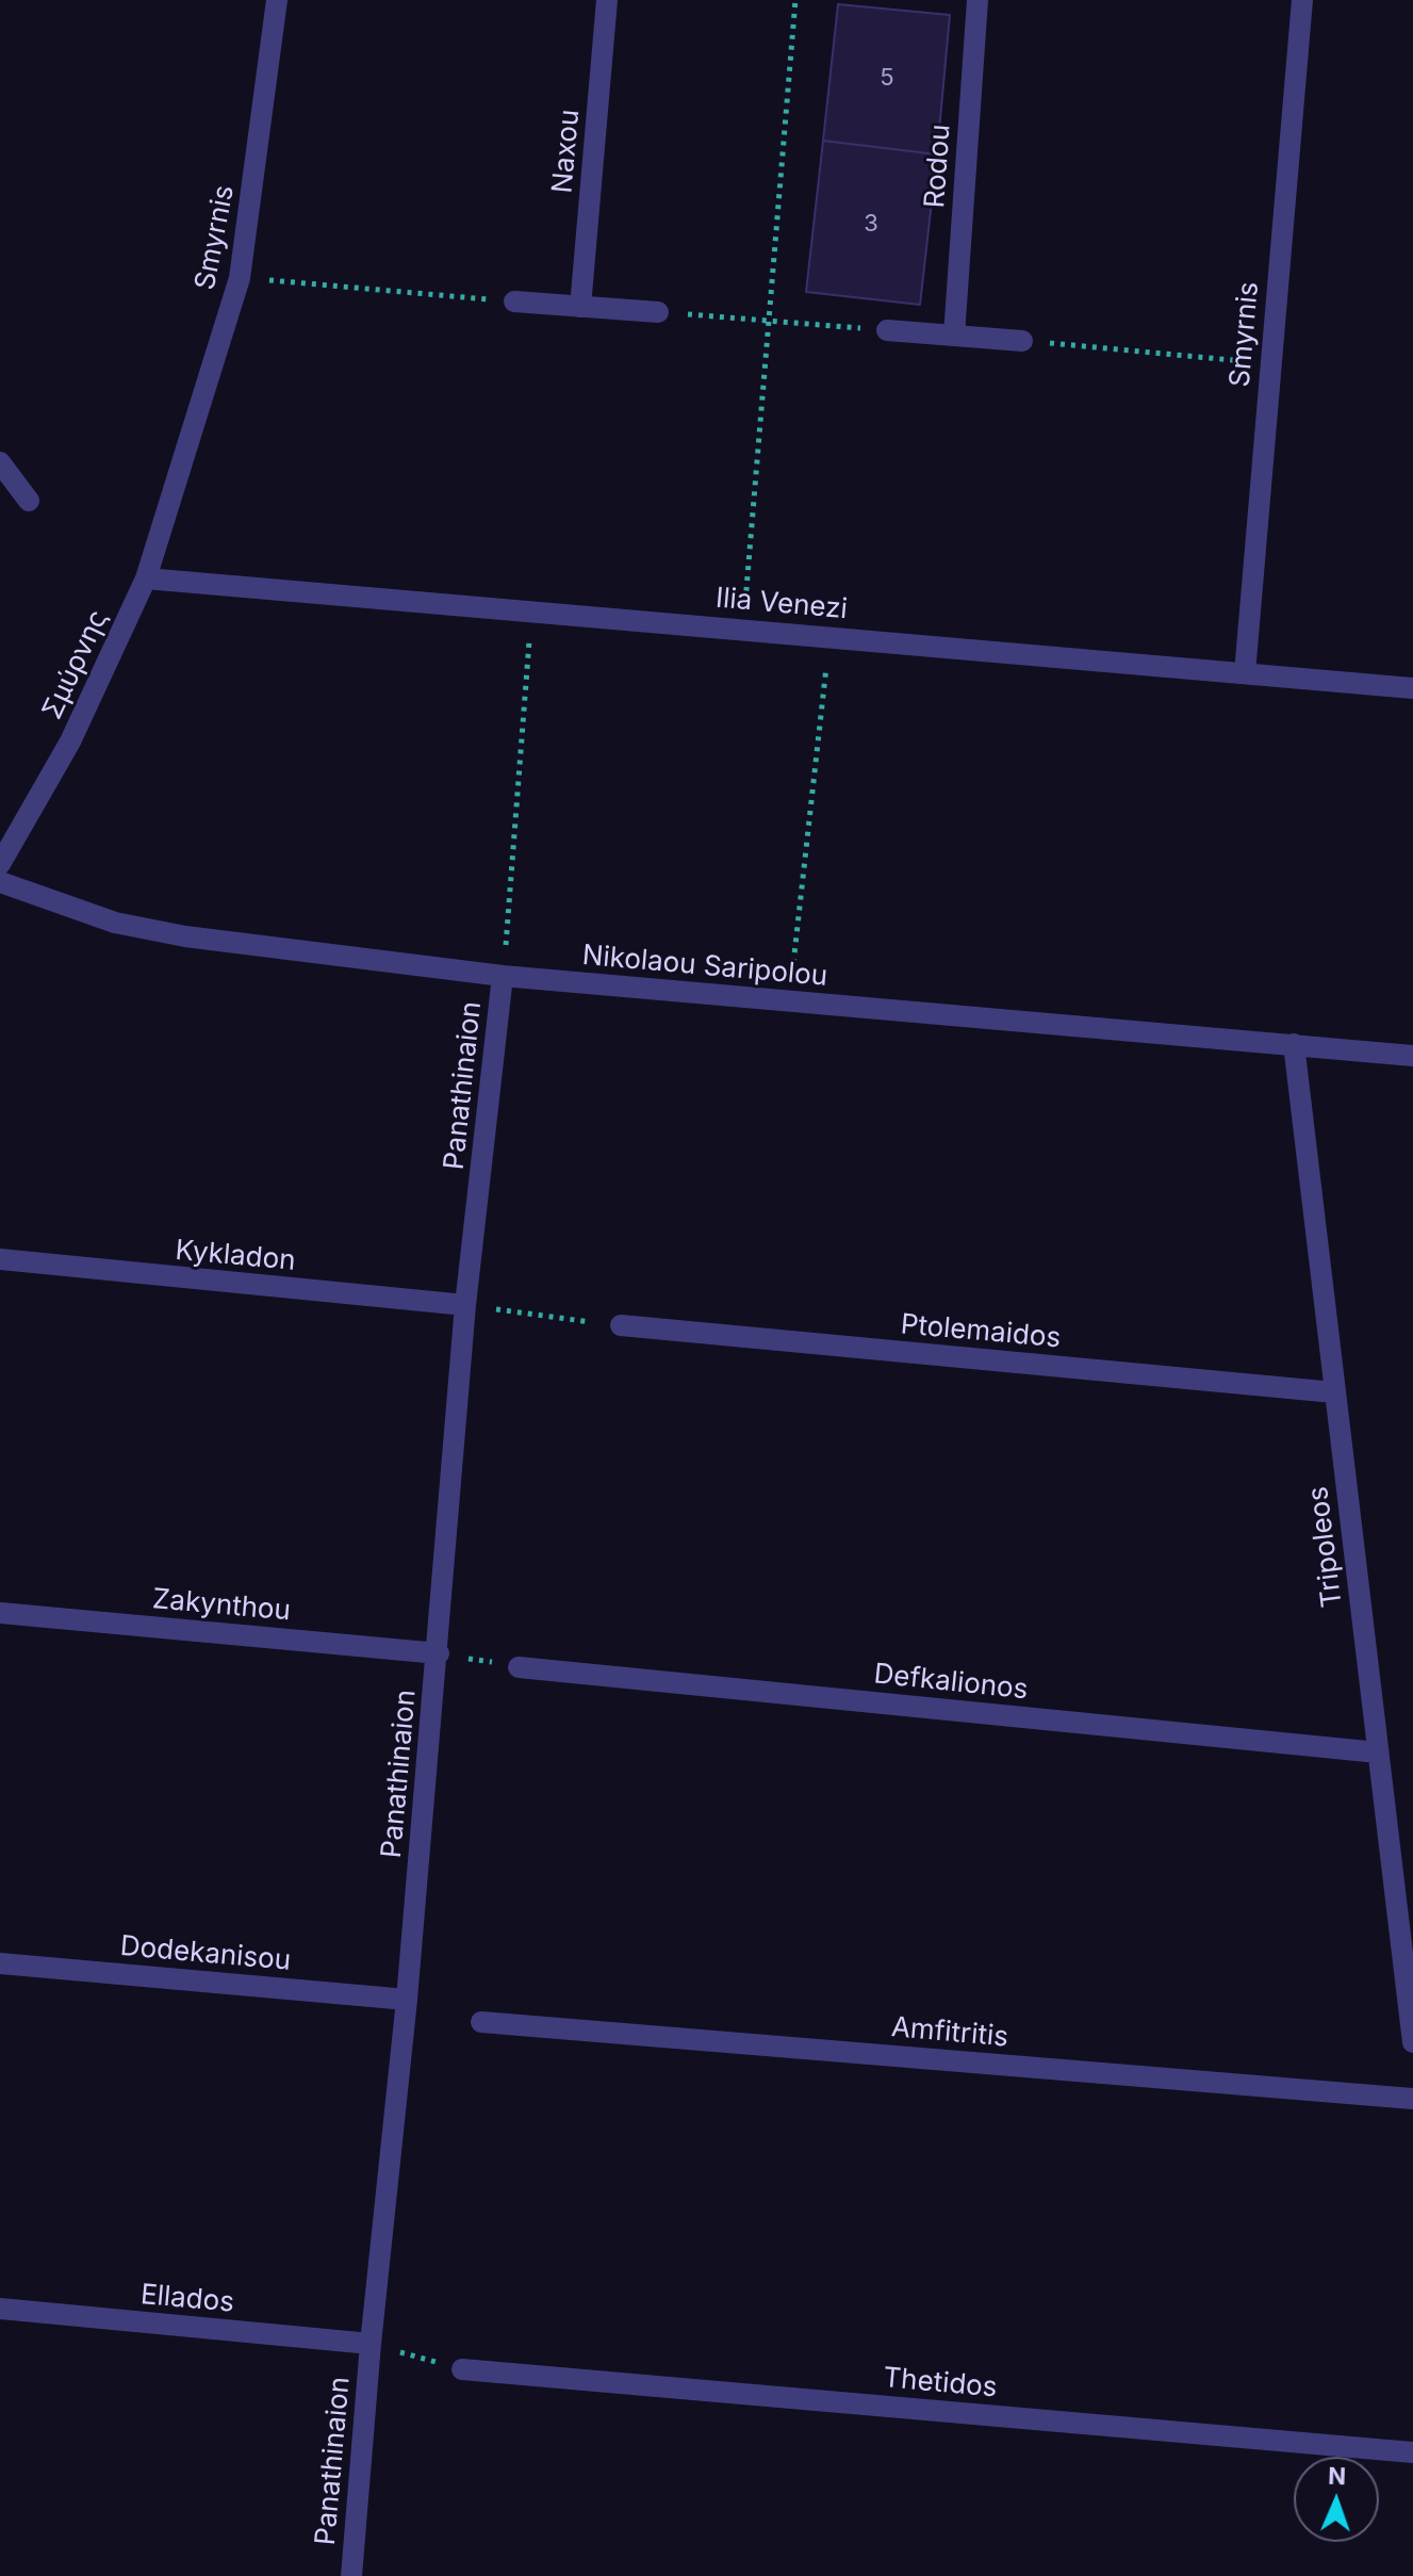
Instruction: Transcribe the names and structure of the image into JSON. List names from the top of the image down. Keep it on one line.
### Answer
{"streets":{"street":["Naxou","Rodou","Smyrnis","Ilia Venezi","Σμύρνης","Nikolaou Saripolou","Panathinaion","Kykladon","Ptolemaidos","Tripoleos","Zakynthou","Defkalionos","Dodekanisou","Amfitritis","Ellados","Thetidos"]},"crossings":[["Smyrnis","Ilia Venezi"],["Smyrnis","Σμύρνης"],["Ilia Venezi","Σμύρνης"],["Nikolaou Saripolou","Panathinaion"],["Nikolaou Saripolou","Tripoleos"],["Panathinaion","Kykladon"],["Panathinaion","Zakynthou"],["Panathinaion","Dodekanisou"],["Panathinaion","Ellados"],["Ptolemaidos","Tripoleos"],["Tripoleos","Defkalionos"]],"house_numbers":["5","3"],"north":"top"}
